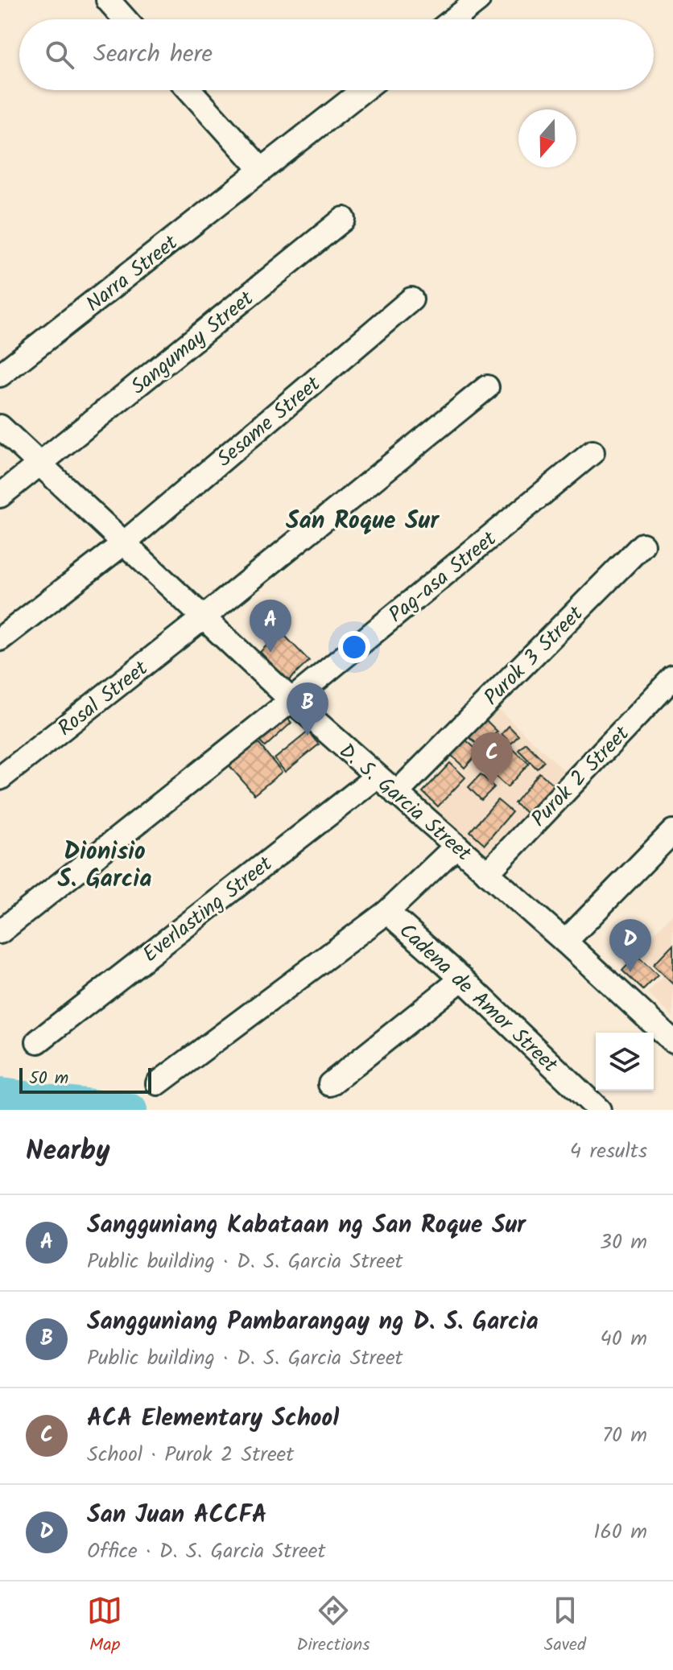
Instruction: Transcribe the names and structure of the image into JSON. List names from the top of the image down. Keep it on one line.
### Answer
{"streets":{"street":["Narra Street","Sangumay Street","Sesame Street","Pag-asa Street","Purok 3 Street","Rosal Street","Purok 2 Street","D. S. Garcia Street","Everlasting Street","Cadena de Amor Street"]},"crossings":[["Sangumay Street","D. S. Garcia Street"],["Sesame Street","D. S. Garcia Street"],["Pag-asa Street","D. S. Garcia Street"],["Purok 3 Street","D. S. Garcia Street"],["Rosal Street","D. S. Garcia Street"],["Purok 2 Street","D. S. Garcia Street"],["D. S. Garcia Street","Everlasting Street"]],"districts":["San Roque Sur","Dionisio S. Garcia"],"scale_bar":"50 m","north":"bottom","page":{"search":"Search here","pins":["A","B","C","D"],"scale":"50 m","heading":["Nearby","4 results"],"list":[{"mark":"A","name":"Sangguniang Kabataan ng San Roque Sur","note":"Public building · D. S. Garcia Street","value":"30 m"},{"mark":"B","name":"Sangguniang Pambarangay ng D. S. Garcia","note":"Public building · D. S. Garcia Street","value":"40 m"},{"mark":"C","name":"ACA Elementary School","note":"School · Purok 2 Street","value":"70 m"},{"mark":"D","name":"San Juan ACCFA","note":"Office · D. S. Garcia Street","value":"160 m"}],"nav":["Map","Directions","Saved"]}}
